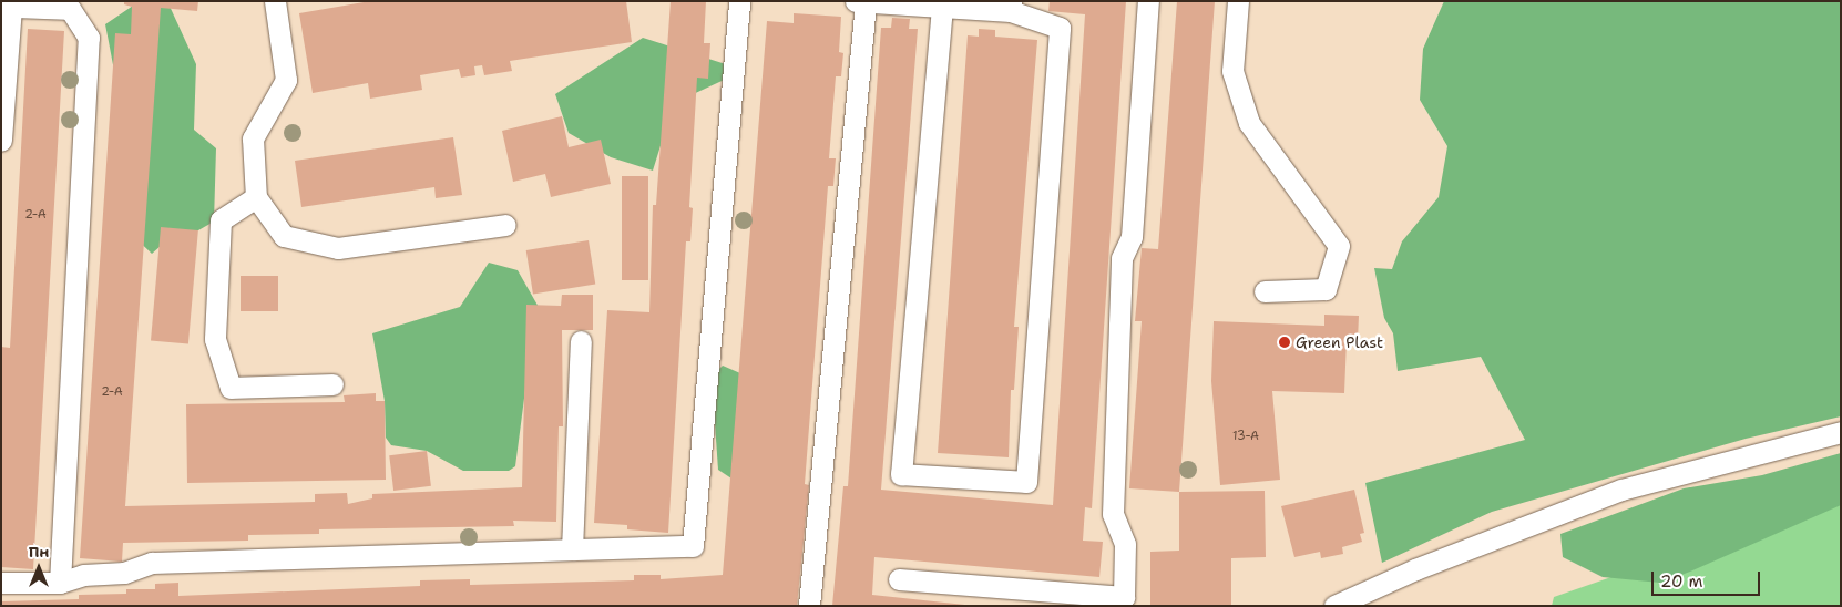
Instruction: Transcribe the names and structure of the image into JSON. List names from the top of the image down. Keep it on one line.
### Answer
{"places":["Green Plast"],"house_numbers":["2-А","2-А","13-А"],"scale_bar":"20 m","north":"top"}
